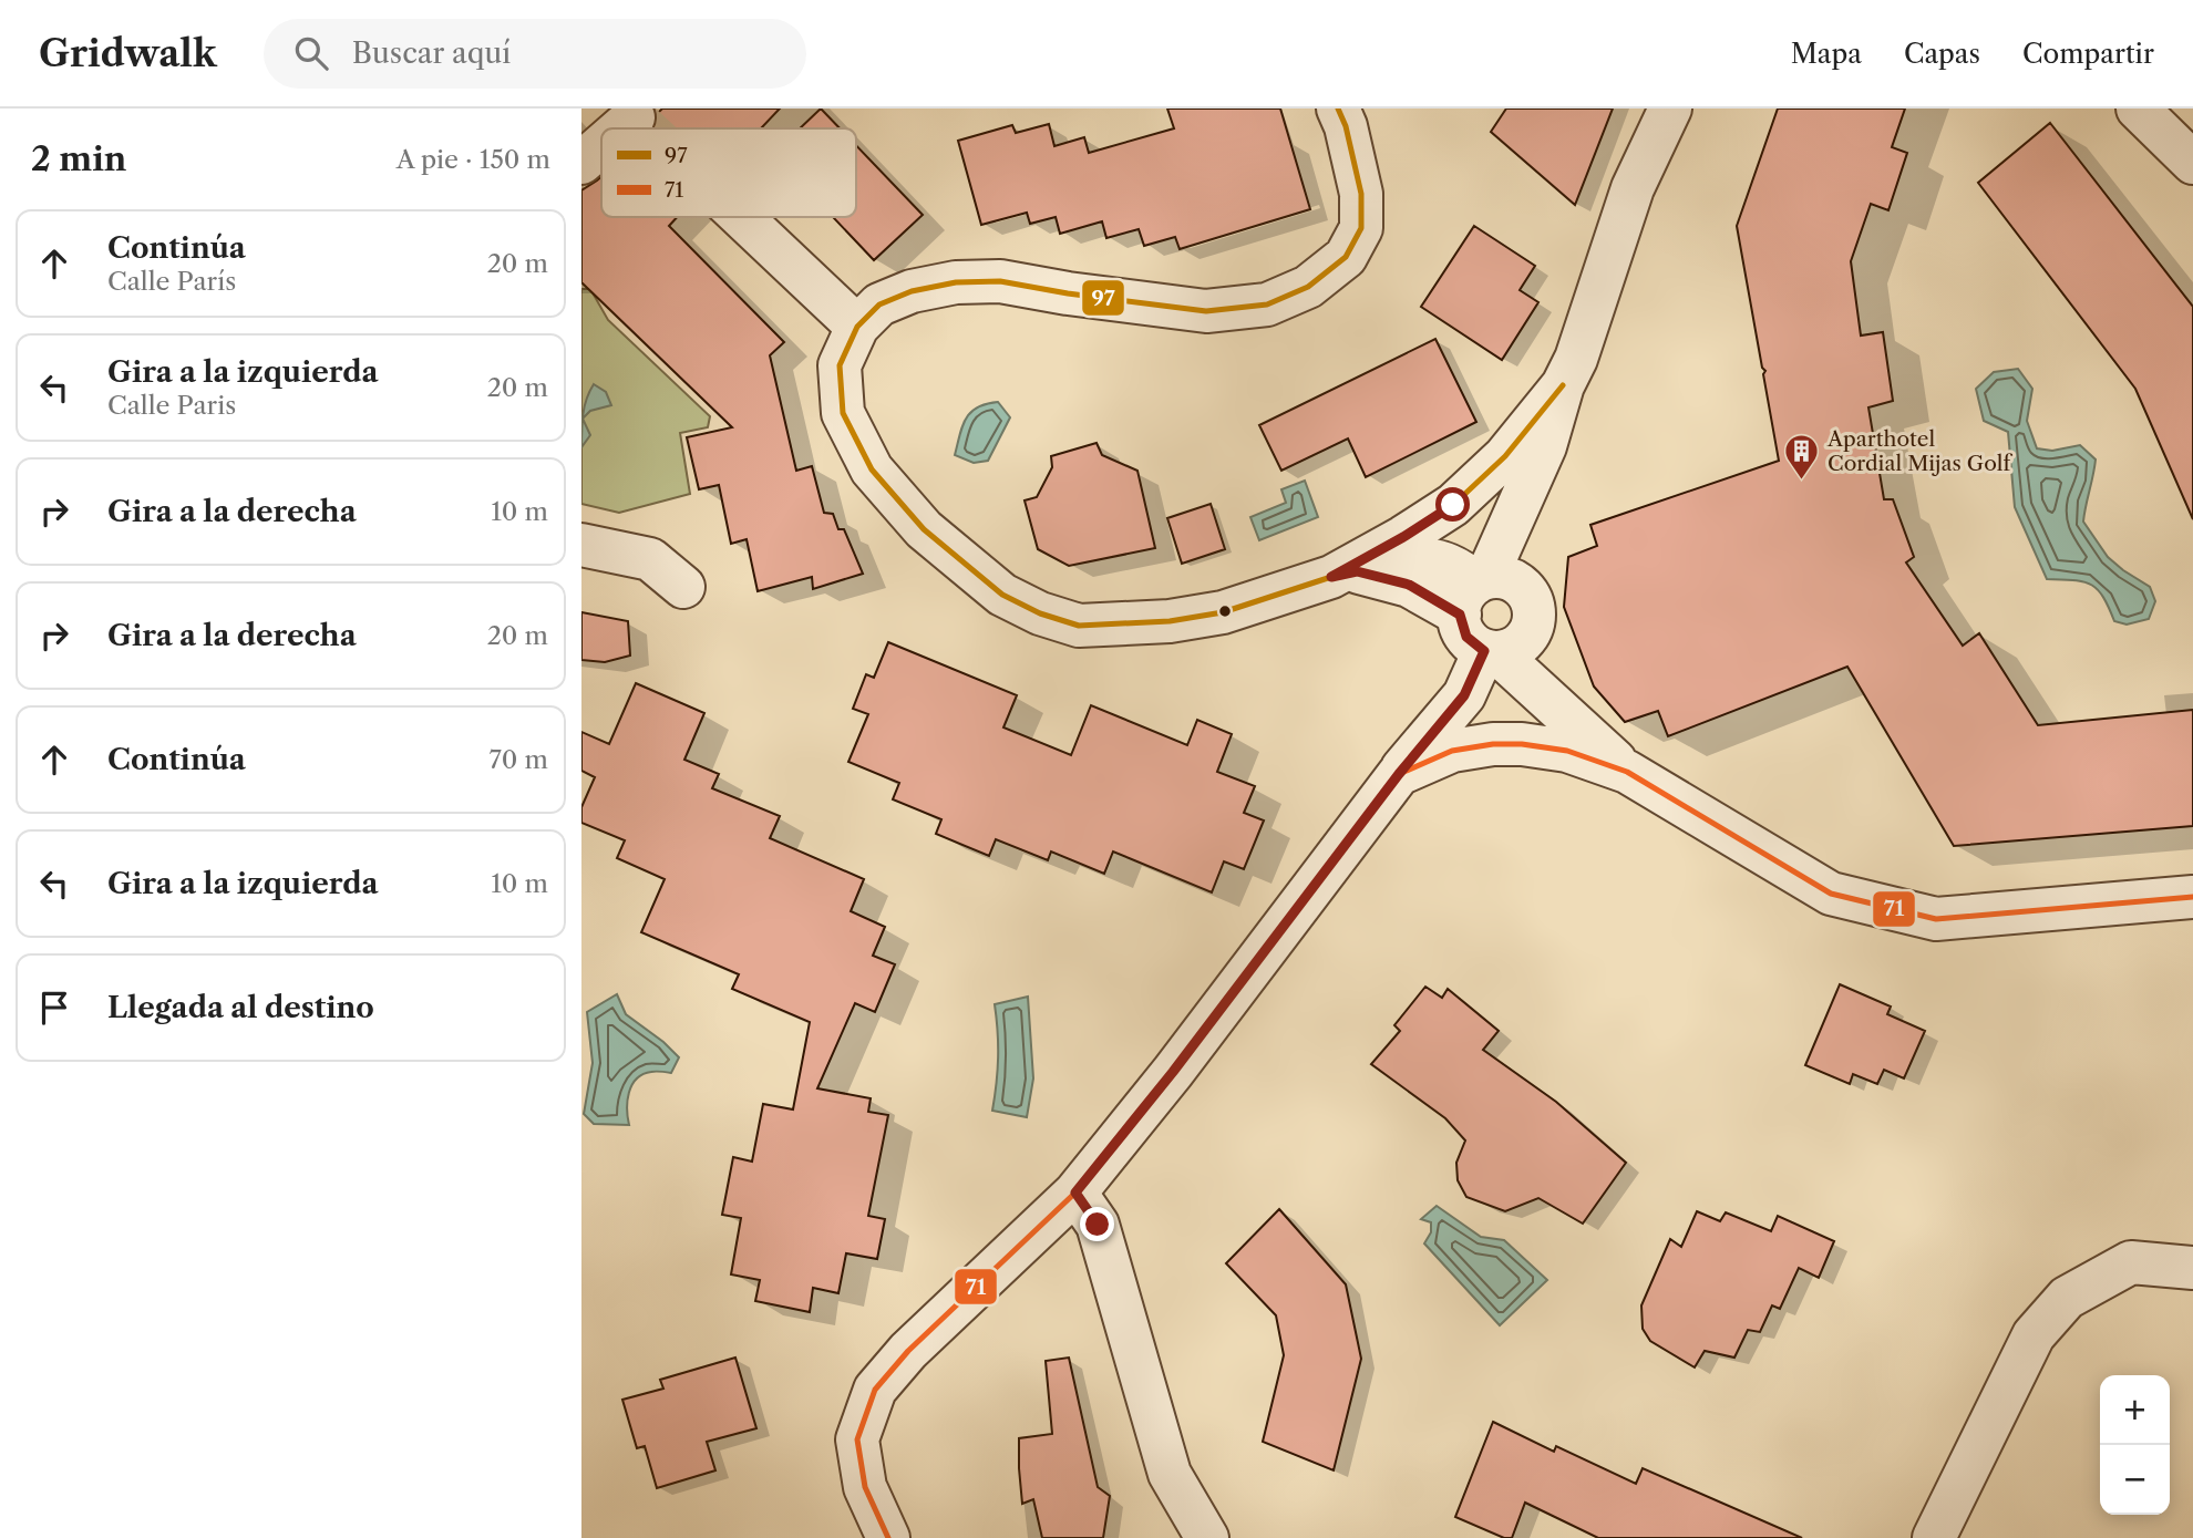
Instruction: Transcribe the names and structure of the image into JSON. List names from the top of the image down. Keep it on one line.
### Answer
{"places":{"building":["Aparthotel Cordial Mijas Golf"]},"lines":["transit line 97","transit line 71"],"legend":["97","71"],"page":{"header":"Gridwalk","search":"Buscar aquí","nav":["Mapa","Capas","Compartir"],"heading":["2 min","A pie · 150 m"],"list":[["Continúa","Calle París","20 m"],["Gira a la izquierda","Calle Paris","20 m"],["Gira a la derecha","10 m"],["Gira a la derecha","20 m"],["Continúa","70 m"],["Gira a la izquierda","10 m"],"Llegada al destino"],"map_buttons":["+","−"]}}
